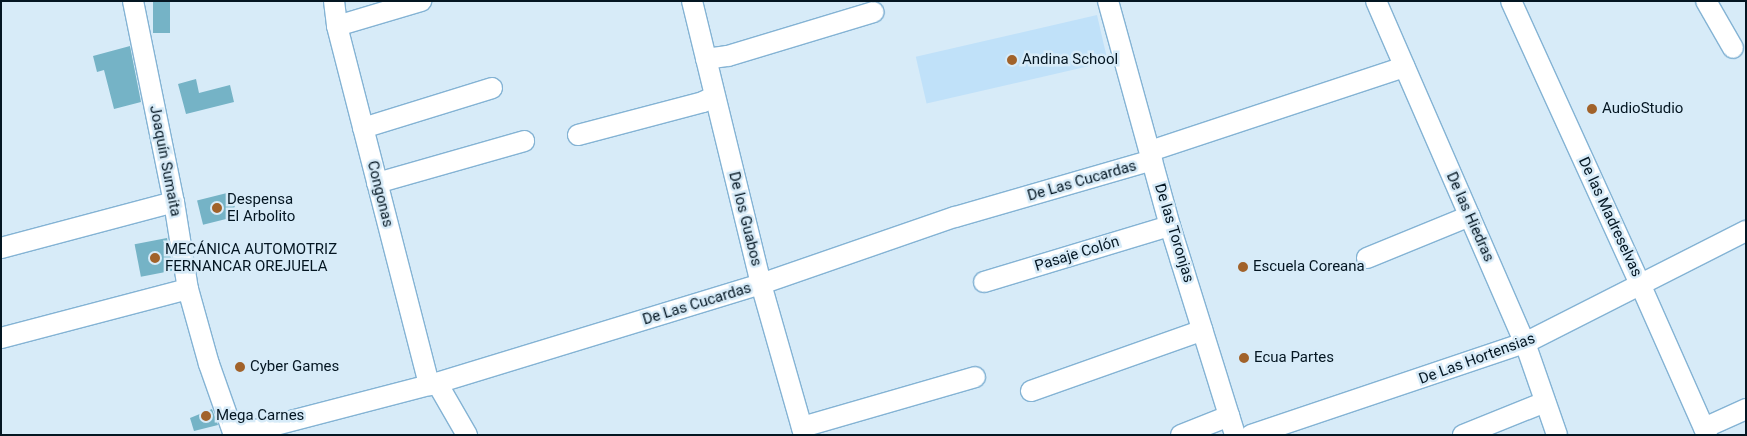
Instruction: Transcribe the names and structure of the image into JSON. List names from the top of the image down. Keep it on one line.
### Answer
{"streets":{"street":["Joaquín Sumaita","De Las Cucardas","Congonas","De las Hiedras","De las Madreselvas","De los Guabos","De las Toronjas","Pasaje Colón","De Las Hortensias"]},"crossings":[["Joaquín Sumaita","De Las Cucardas"],["De Las Cucardas","Congonas"],["De Las Cucardas","De las Hiedras"],["De Las Cucardas","De los Guabos"],["De Las Cucardas","De las Toronjas"],["De las Hiedras","De Las Hortensias"],["De las Madreselvas","De Las Hortensias"],["De las Toronjas","Pasaje Colón"]],"places":["Andina School","AudioStudio","Despensa El Arbolito","MECÁNICA AUTOMOTRIZ FERNANCAR OREJUELA","Escuela Coreana","Ecua Partes","Cyber Games","Mega Carnes"]}
